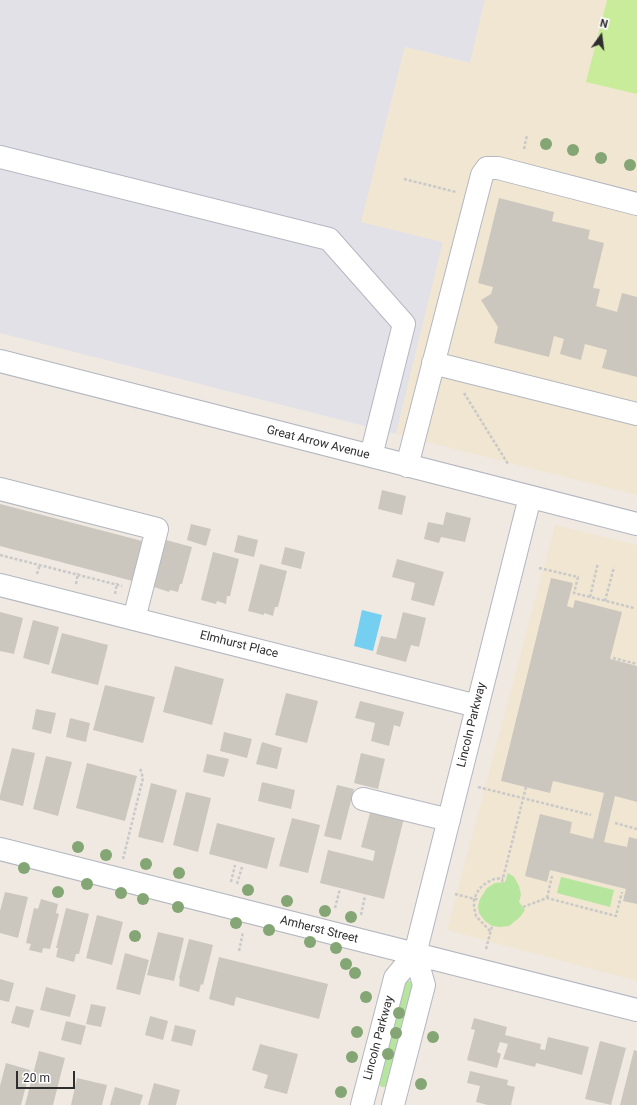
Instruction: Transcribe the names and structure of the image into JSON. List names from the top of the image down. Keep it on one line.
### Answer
{"streets":{"street":["Great Arrow Avenue","Elmhurst Place","Lincoln Parkway","Amherst Street"]},"crossings":[["Great Arrow Avenue","Lincoln Parkway"],["Elmhurst Place","Lincoln Parkway"],["Lincoln Parkway","Amherst Street"]],"scale_bar":"20 m","north":"top"}
